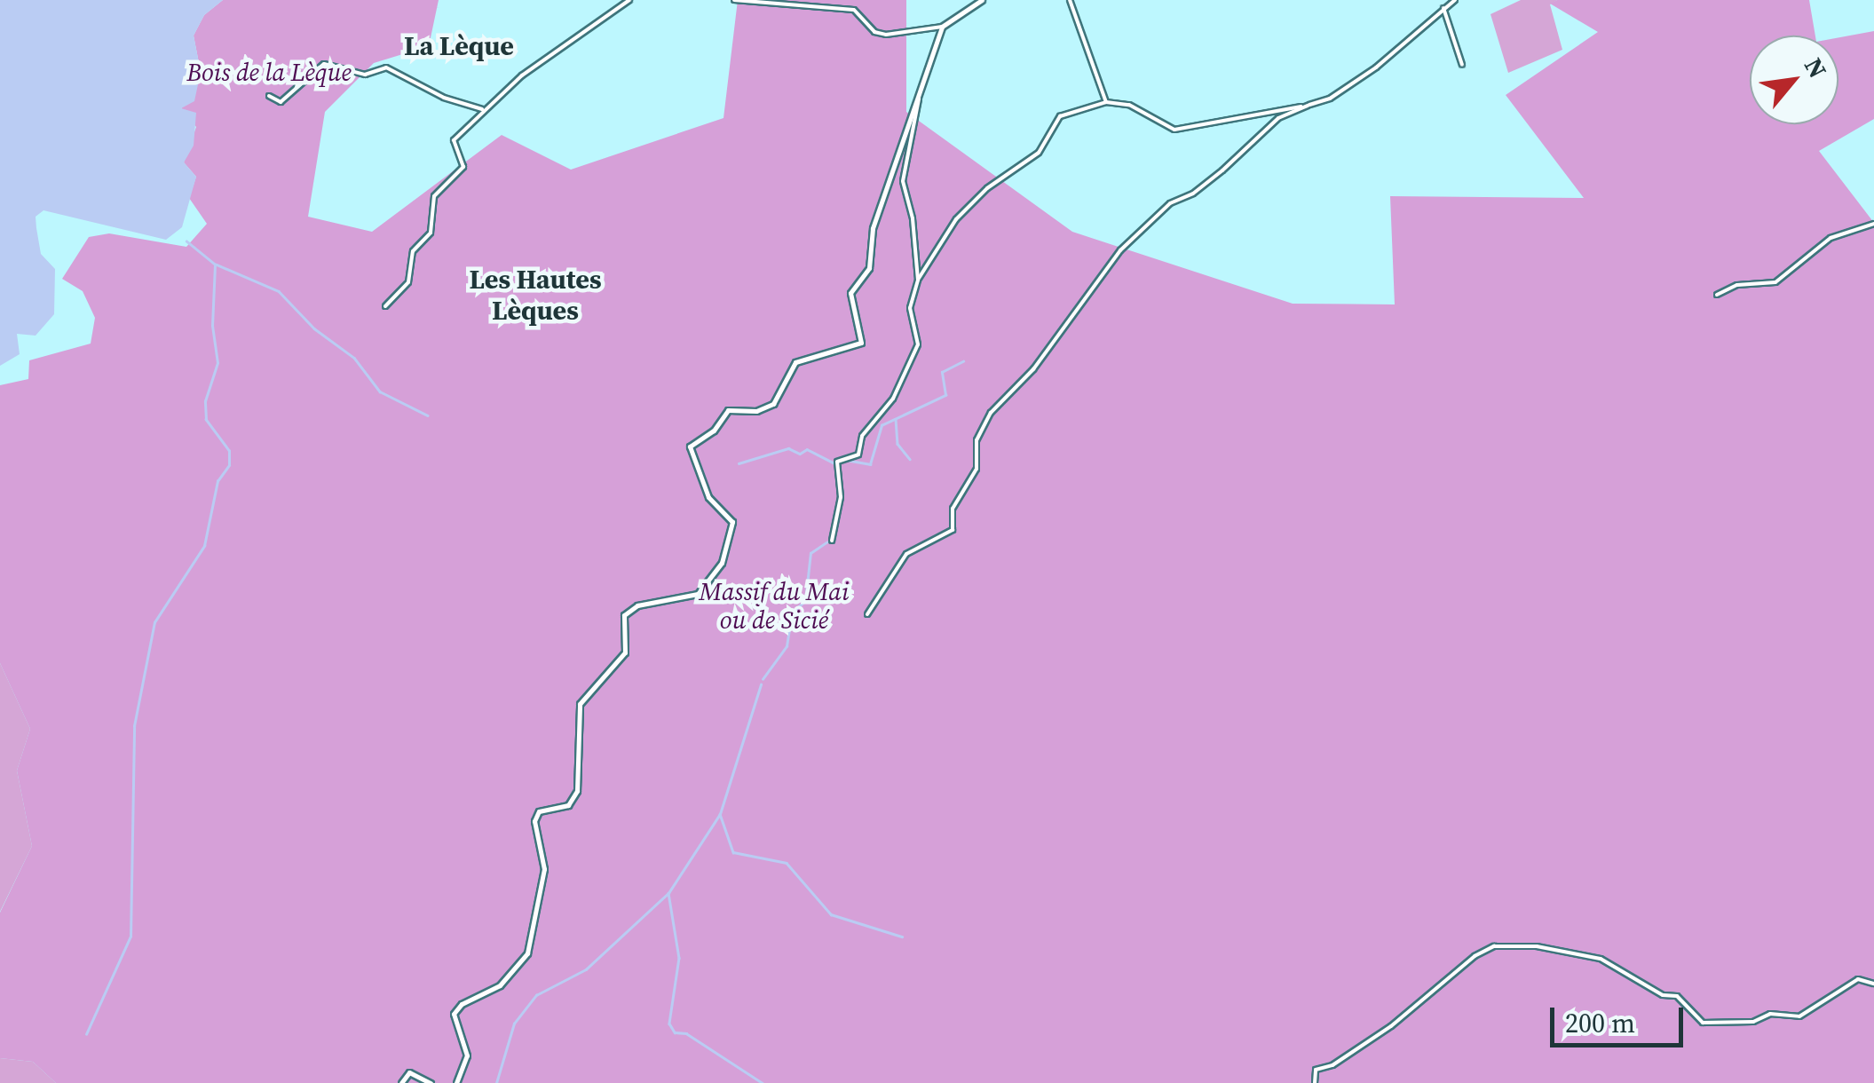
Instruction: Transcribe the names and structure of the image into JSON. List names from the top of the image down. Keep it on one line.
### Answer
{"districts":["La Lèque","Les Hautes Lèques"],"parks":["Bois de la Lèque","Massif du Mai ou de Sicié"],"scale_bar":"200 m","north":"top right"}
